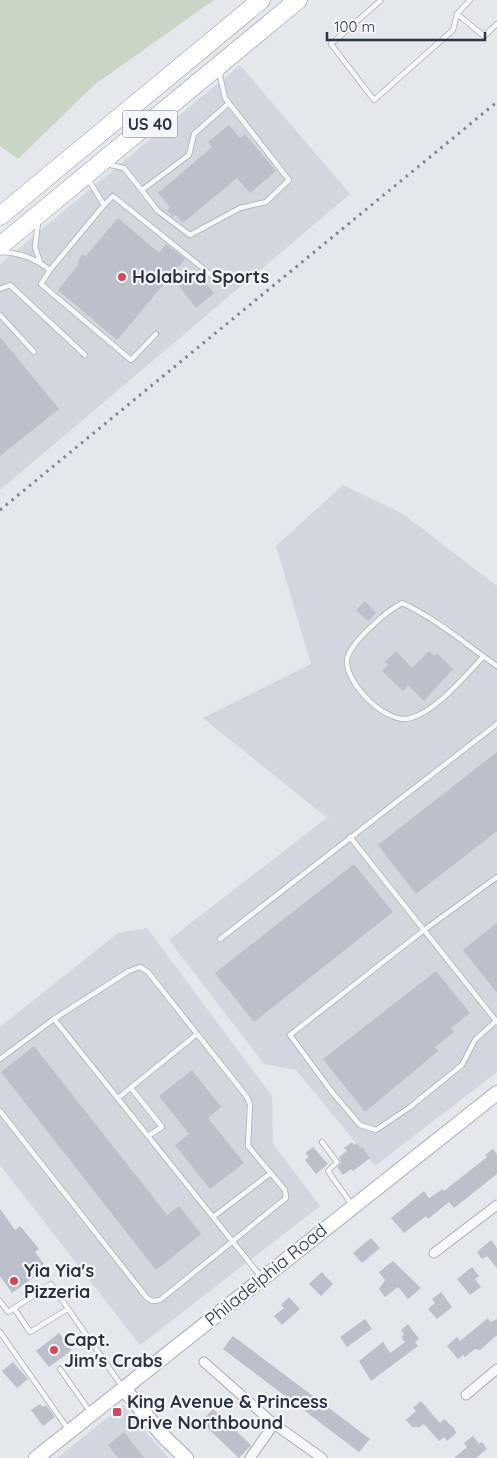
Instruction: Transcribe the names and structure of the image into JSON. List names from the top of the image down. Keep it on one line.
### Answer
{"streets":{"highway":["US 40"],"main road":["Philadelphia Road"]},"places":{"other":["Holabird Sports","Yia Yia's Pizzeria","Capt. Jim's Crabs"],"transit":["King Avenue & Princess Drive Northbound"]},"scale_bar":"100 m"}
